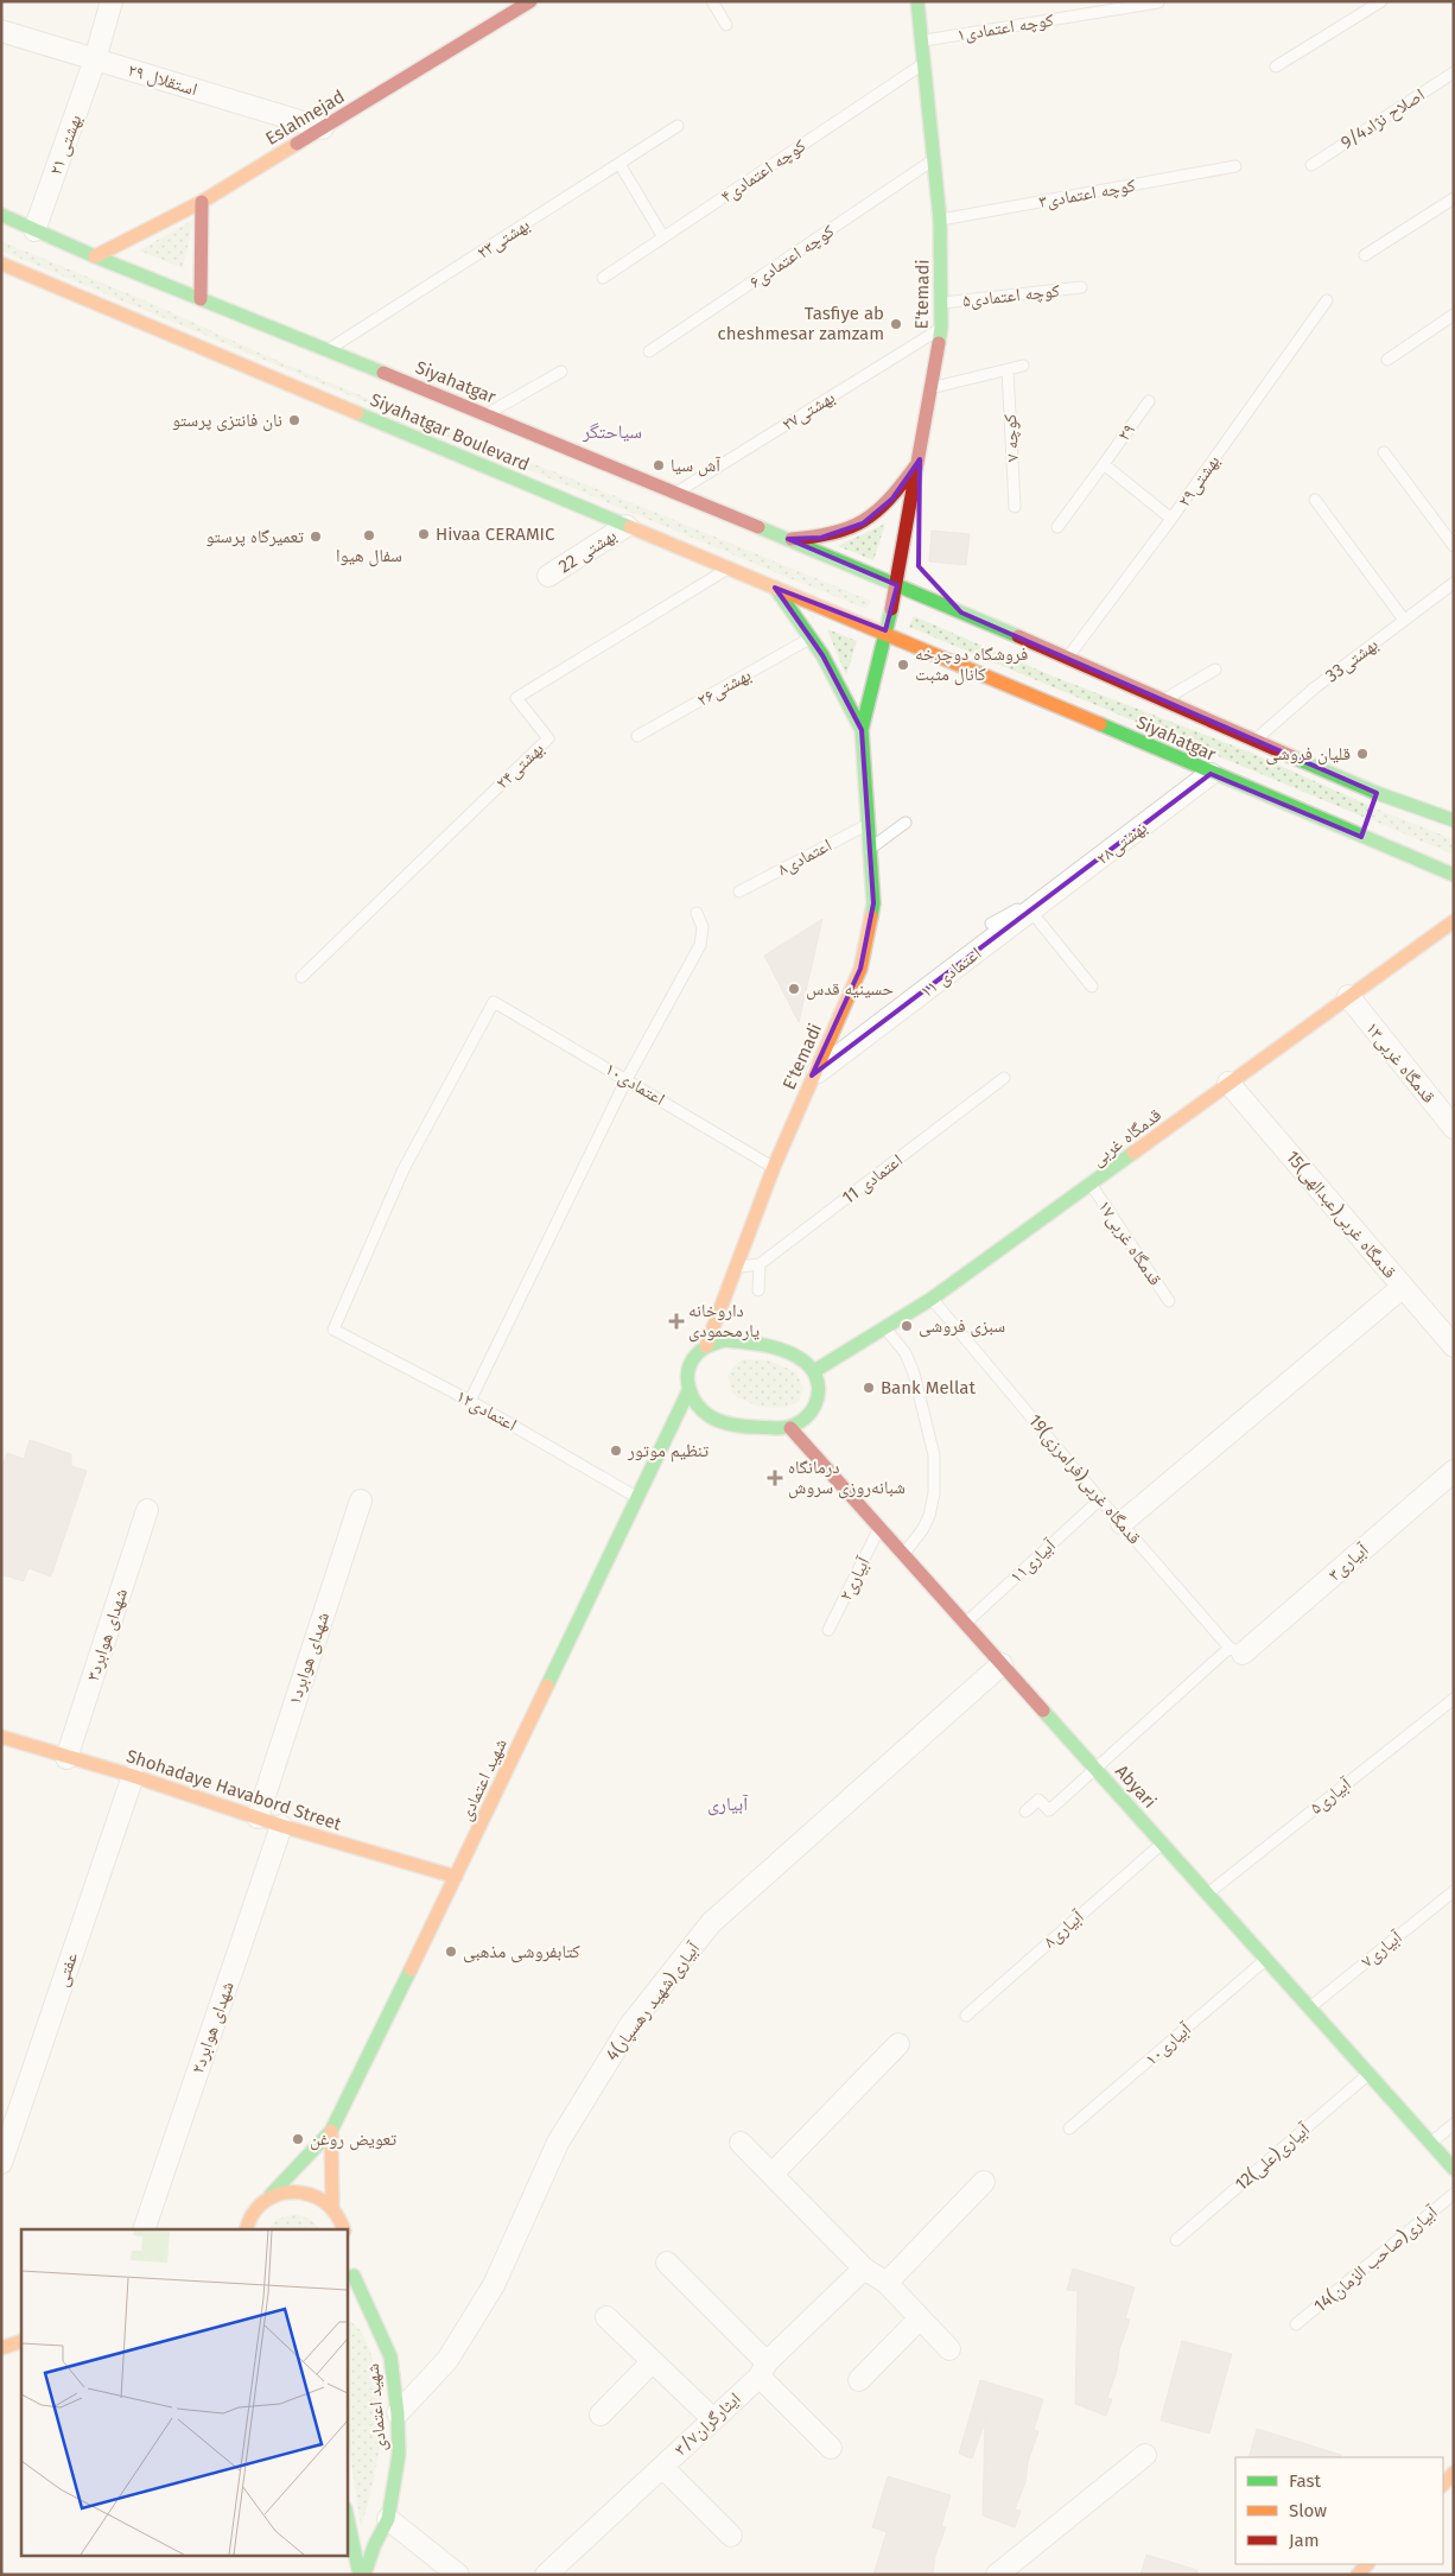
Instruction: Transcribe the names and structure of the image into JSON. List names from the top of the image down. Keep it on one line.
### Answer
{"streets":{"street":["۲۹ استقلال","Eslahnejad","۲۱ بهشتی","E'temadi","Siyahatgar","Siyahatgar Boulevard","22 بهشتی","۲۸بهشتی","۱۱ اعتمادی","قدمگاه غربی۱۳","قدمگاه غربی","15قدمگاه غربی(عبدالهی)","آبیاری۳","۳شهدای هوابرد","شهدای هوابرد۱","شهید اعتمادی","Abyari","Shohadaye Havabord Street","عفتی","4آبیاری(شهید رهسپار)","شهدای هوابرد۲","ایثارگران۳/۷"],"lane":["کوچه اعتمادی۱","9/4اصلاح نژاد","کوچه اعتمادی۴","کوچه اعتمادی۳","۲۳بهشتی","کوچه اعتمادی۶","کوچه اعتمادی۵","۲۷بهشتی","۲۹","کوچه ۷","۲۹بهشتی","33بهشتی","۲۶بهشتی","۲۴بهشتی","اعتمادی۸","اعتمادی۱۰","11 اعتمادی","قدمگاه غربی۱۷","اعتمادی۱۲","19قدمگاه غربی(فرامرزی)","آبیاری۱۱","آبیاری۲","آبیاری۵","آبیاری۸","آبیاری۷","آبیاری۱۰","12آبیاری(علی)","14آبیاری(صاحب الزمان)"]},"crossings":[["کوچه اعتمادی۱","E'temadi"],["۲۹ استقلال","Eslahnejad"],["۲۹ استقلال","۲۱ بهشتی"],["Eslahnejad","Siyahatgar"],["۲۱ بهشتی","Siyahatgar"],["کوچه اعتمادی۴","E'temadi"],["کوچه اعتمادی۳","E'temadi"],["۲۳بهشتی","Siyahatgar"],["کوچه اعتمادی۶","E'temadi"],["E'temadi","کوچه اعتمادی۵"],["E'temadi","Siyahatgar"],["E'temadi","۲۷بهشتی"],["E'temadi","Siyahatgar Boulevard"],["E'temadi","اعتمادی۸"],["E'temadi","۱۱ اعتمادی"],["E'temadi","اعتمادی۱۰"],["E'temadi","قدمگاه غربی"],["E'temadi","11 اعتمادی"],["E'temadi","شهید اعتمادی"],["E'temadi","Abyari"],["Siyahatgar","۲۷بهشتی"],["Siyahatgar","Siyahatgar Boulevard"],["Siyahatgar","۲۹بهشتی"],["Siyahatgar","33بهشتی"],["Siyahatgar","۲۸بهشتی"],["Siyahatgar Boulevard","22 بهشتی"],["Siyahatgar Boulevard","۲۴بهشتی"],["۲۸بهشتی","۱۱ اعتمادی"],["قدمگاه غربی۱۳","قدمگاه غربی"],["اعتمادی۱۰","اعتمادی۱۲"],["قدمگاه غربی","15قدمگاه غربی(عبدالهی)"],["قدمگاه غربی","قدمگاه غربی۱۷"],["قدمگاه غربی","19قدمگاه غربی(فرامرزی)"],["قدمگاه غربی","شهید اعتمادی"],["قدمگاه غربی","Abyari"],["اعتمادی۱۲","شهید اعتمادی"],["19قدمگاه غربی(فرامرزی)","آبیاری۱۱"],["19قدمگاه غربی(فرامرزی)","آبیاری۳"],["آبیاری۱۱","Abyari"],["آبیاری۳","Abyari"],["آبیاری۲","Abyari"],["۳شهدای هوابرد","Shohadaye Havabord Street"],["شهدای هوابرد۱","Shohadaye Havabord Street"],["شهید اعتمادی","Abyari"],["شهید اعتمادی","Shohadaye Havabord Street"],["شهید اعتمادی","4آبیاری(شهید رهسپار)"],["Abyari","آبیاری۵"],["Abyari","آبیاری۸"],["Abyari","آبیاری۷"],["Abyari","4آبیاری(شهید رهسپار)"],["Abyari","آبیاری۱۰"],["Abyari","12آبیاری(علی)"],["Shohadaye Havabord Street","عفتی"],["Shohadaye Havabord Street","شهدای هوابرد۲"]],"districts":["سیاحتگر","آبیاری"],"places":{"other":["Tasfiye ab cheshmesar zamzam","نان فانتزی پرستو","آش سیا","Hivaa CERAMIC","سفال هیوا","تعمیرگاه پرستو","فروشگاه دوچرخه کانال مثبت","قلیان فروشی","حسینیه قدس","سبزی فروشی","Bank Mellat","تنظیم موتور","کتابفروشی مذهبی","تعویض روغن"],"health":["داروخانه یارمحمودی","درمانگاه شبانه‌روزی سروش"]},"legend":["Fast","Slow","Jam"]}
